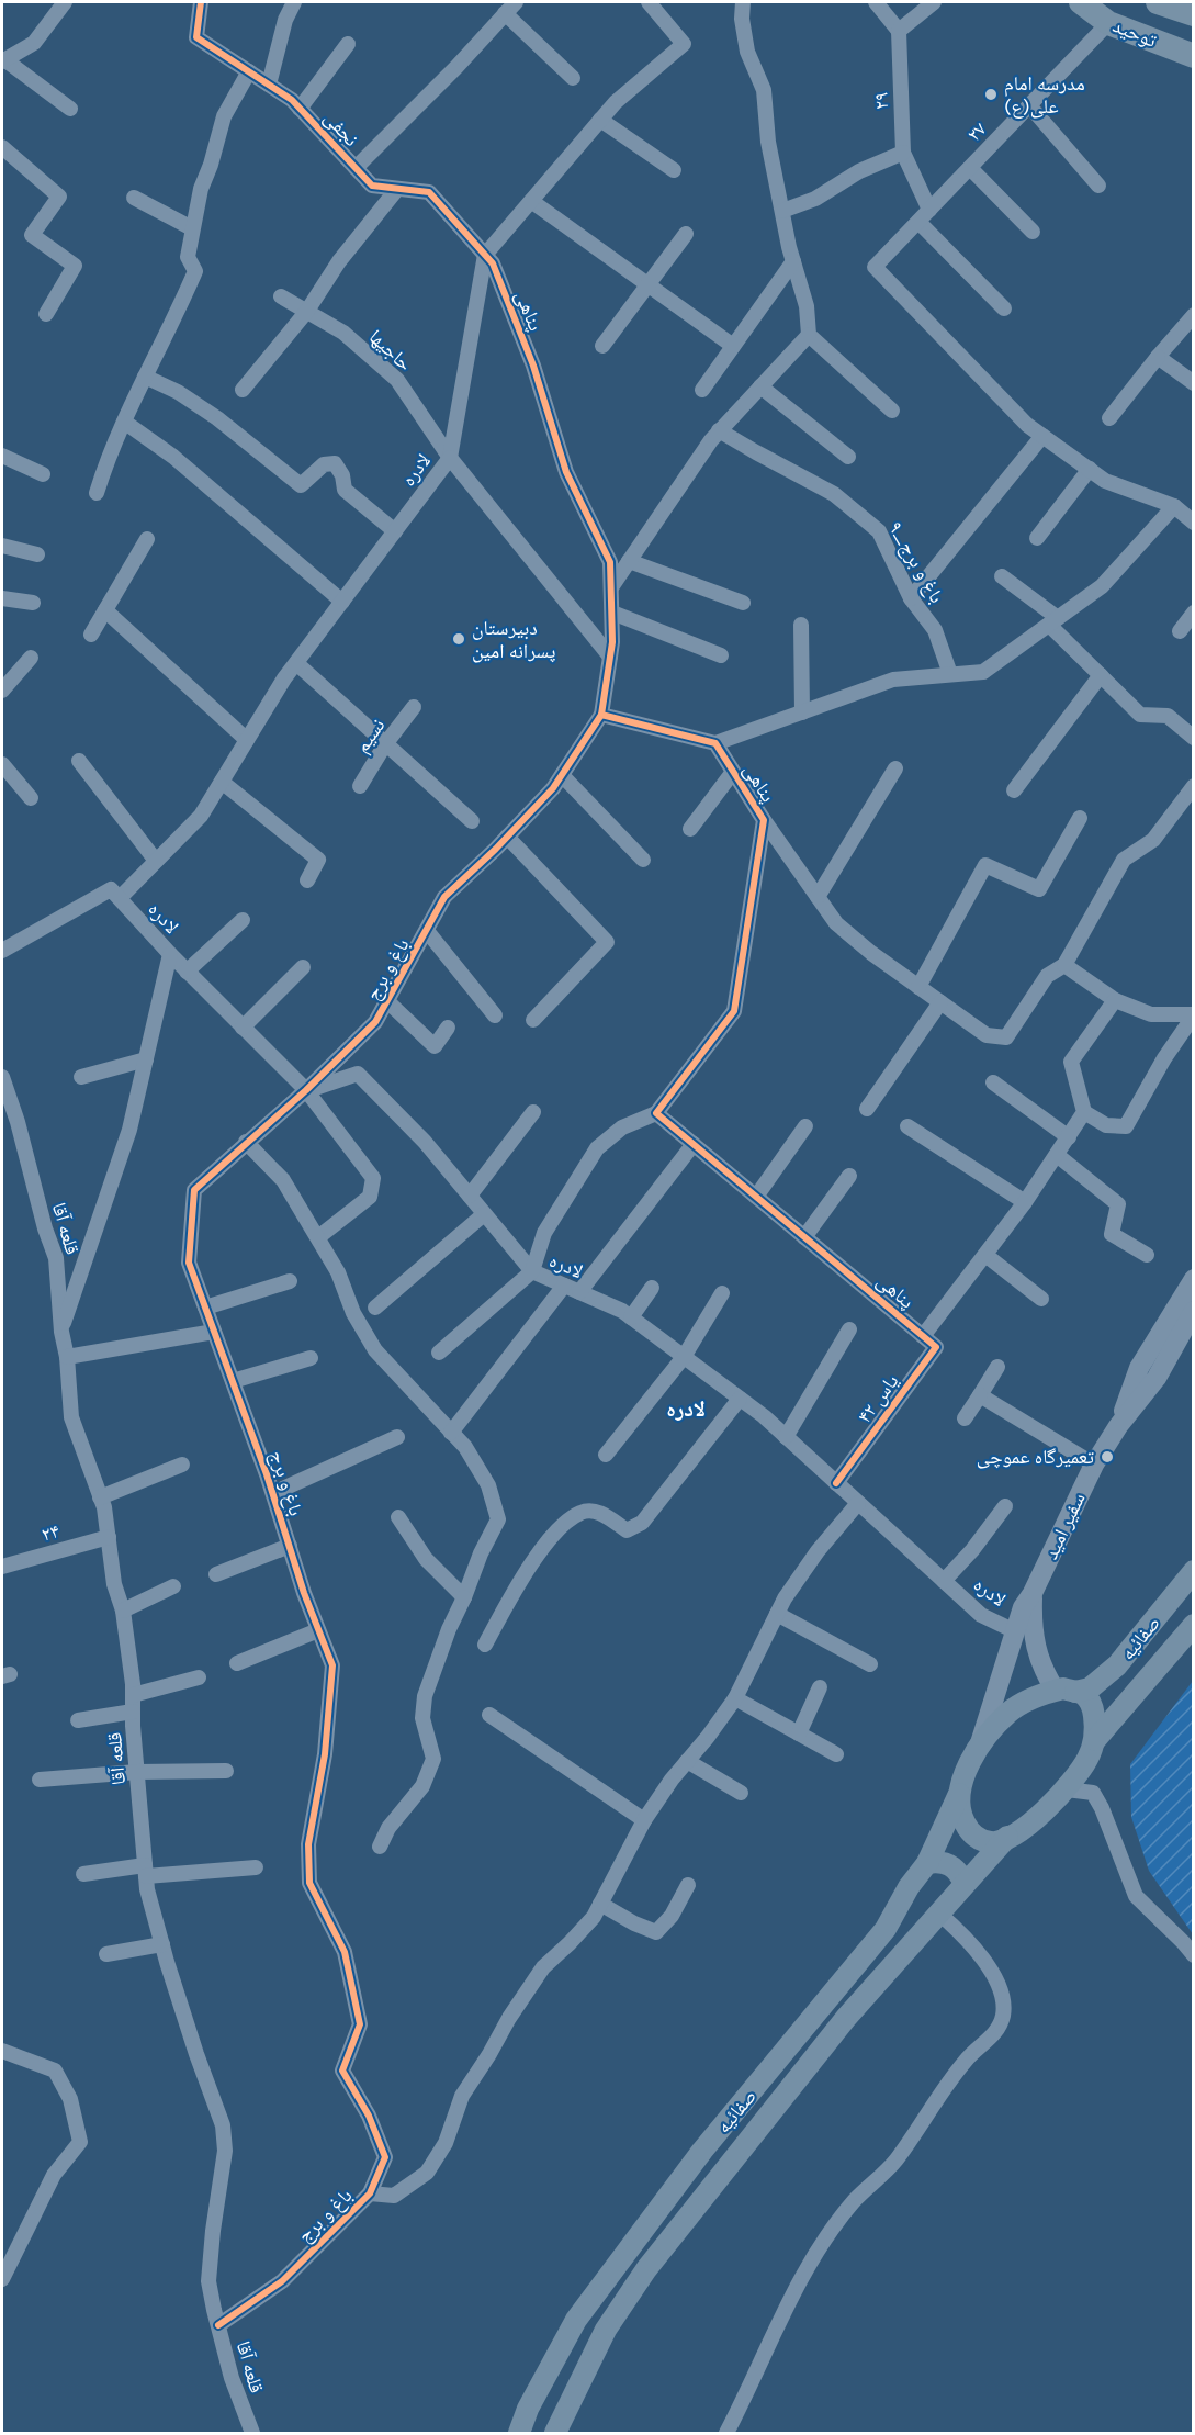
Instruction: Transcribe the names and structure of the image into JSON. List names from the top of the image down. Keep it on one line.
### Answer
{"streets":{"main road":["توحید","صفائیه"],"street":["۲۹","نجفی","۲۷","پناهی","حاجیها","لادره","۹_باغ و برج","نسیم","باغ و برج","قلعه آقا","یاس ۴۲","سفیر امید","۲۴"]},"crossings":[["توحید","۲۷"],["۲۹","۲۷"],["نجفی","پناهی"],["پناهی","لادره"],["پناهی","باغ و برج"],["پناهی","یاس ۴۲"],["حاجیها","لادره"],["لادره","باغ و برج"],["لادره","یاس ۴۲"],["لادره","سفیر امید"],["باغ و برج","قلعه آقا"],["قلعه آقا","۲۴"],["سفیر امید","صفائیه"]],"districts":["لادره"],"places":["مدرسه امام علی(ع)","دبیرستان پسرانه امین","تعمیرگاه عموچی"]}
